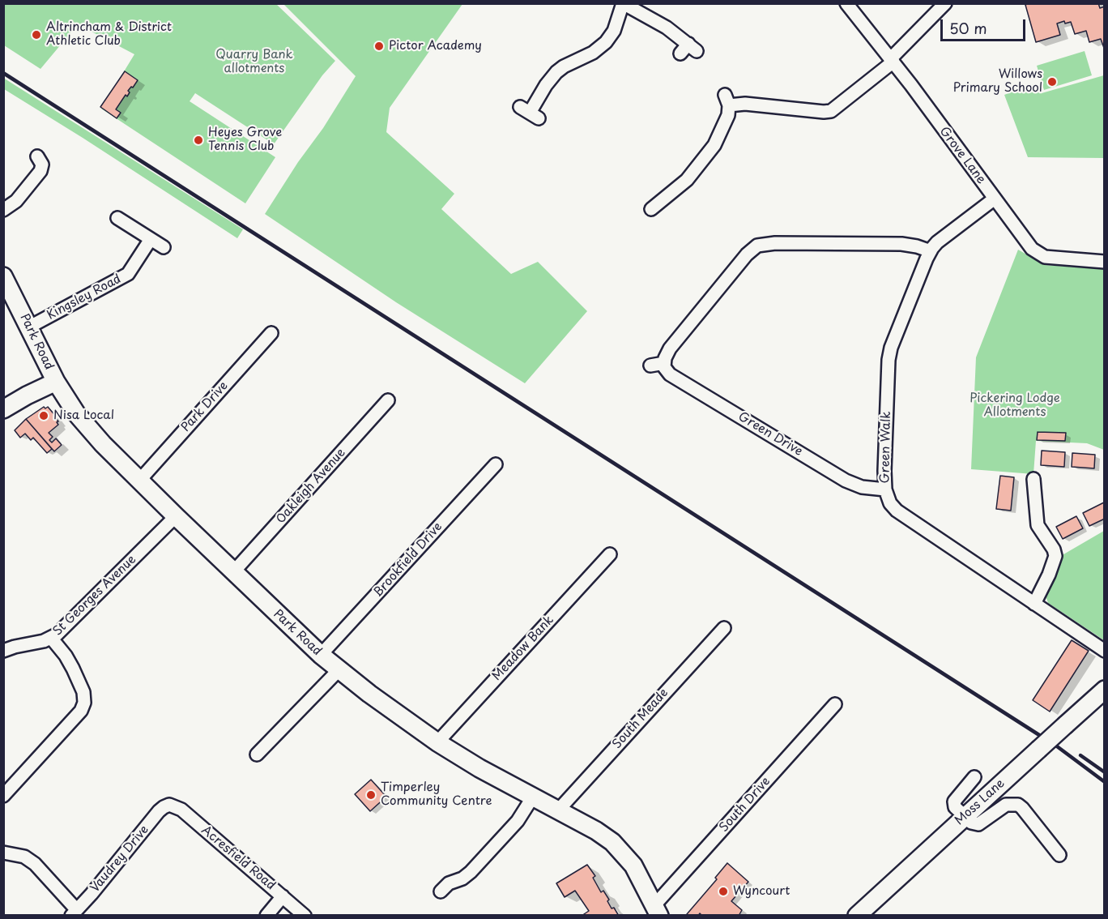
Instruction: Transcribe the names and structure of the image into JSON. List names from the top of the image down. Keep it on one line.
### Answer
{"streets":{"main road":["Park Road","Moss Lane"],"street":["Grove Lane","Kingsley Road","Park Drive","Green Drive","Green Walk","Oakleigh Avenue","Brookfield Drive","St Georges Avenue","Meadow Bank","South Meade","South Drive","Acresfield Road","Vaudrey Drive"]},"crossings":[["Grove Lane","Green Walk"],["Kingsley Road","Park Road"],["Park Road","Park Drive"],["Park Road","Oakleigh Avenue"],["Park Road","Brookfield Drive"],["Park Road","St Georges Avenue"],["Park Road","Meadow Bank"],["Park Road","South Meade"],["Park Road","South Drive"],["Green Drive","Green Walk"],["Acresfield Road","Vaudrey Drive"]],"parks":["Quarry Bank allotments","Pickering Lodge Allotments"],"places":["Altrincham & District Athletic Club","Pictor Academy","Willows Primary School","Heyes Grove Tennis Club","Nisa Local","Timperley Community Centre","Wyncourt"],"scale_bar":"50 m"}
